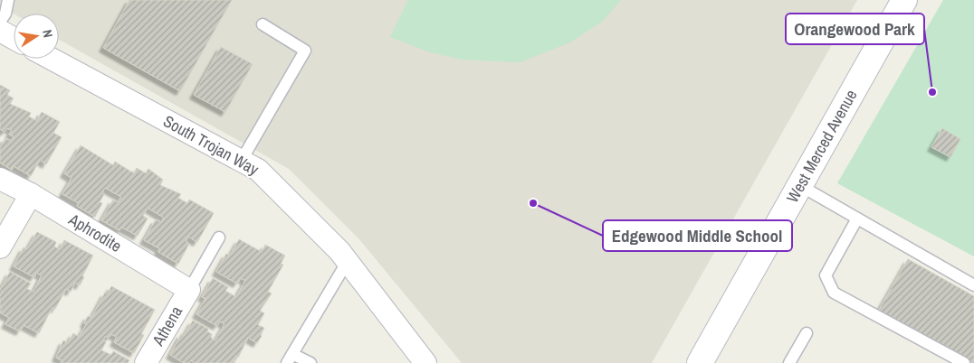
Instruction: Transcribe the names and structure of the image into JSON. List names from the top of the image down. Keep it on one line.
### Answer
{"streets":{"street":["South Trojan Way","West Merced Avenue","Aphrodite","Athena"]},"crossings":[["Aphrodite","Athena"]],"places":["Orangewood Park","Edgewood Middle School"],"north":"right"}
